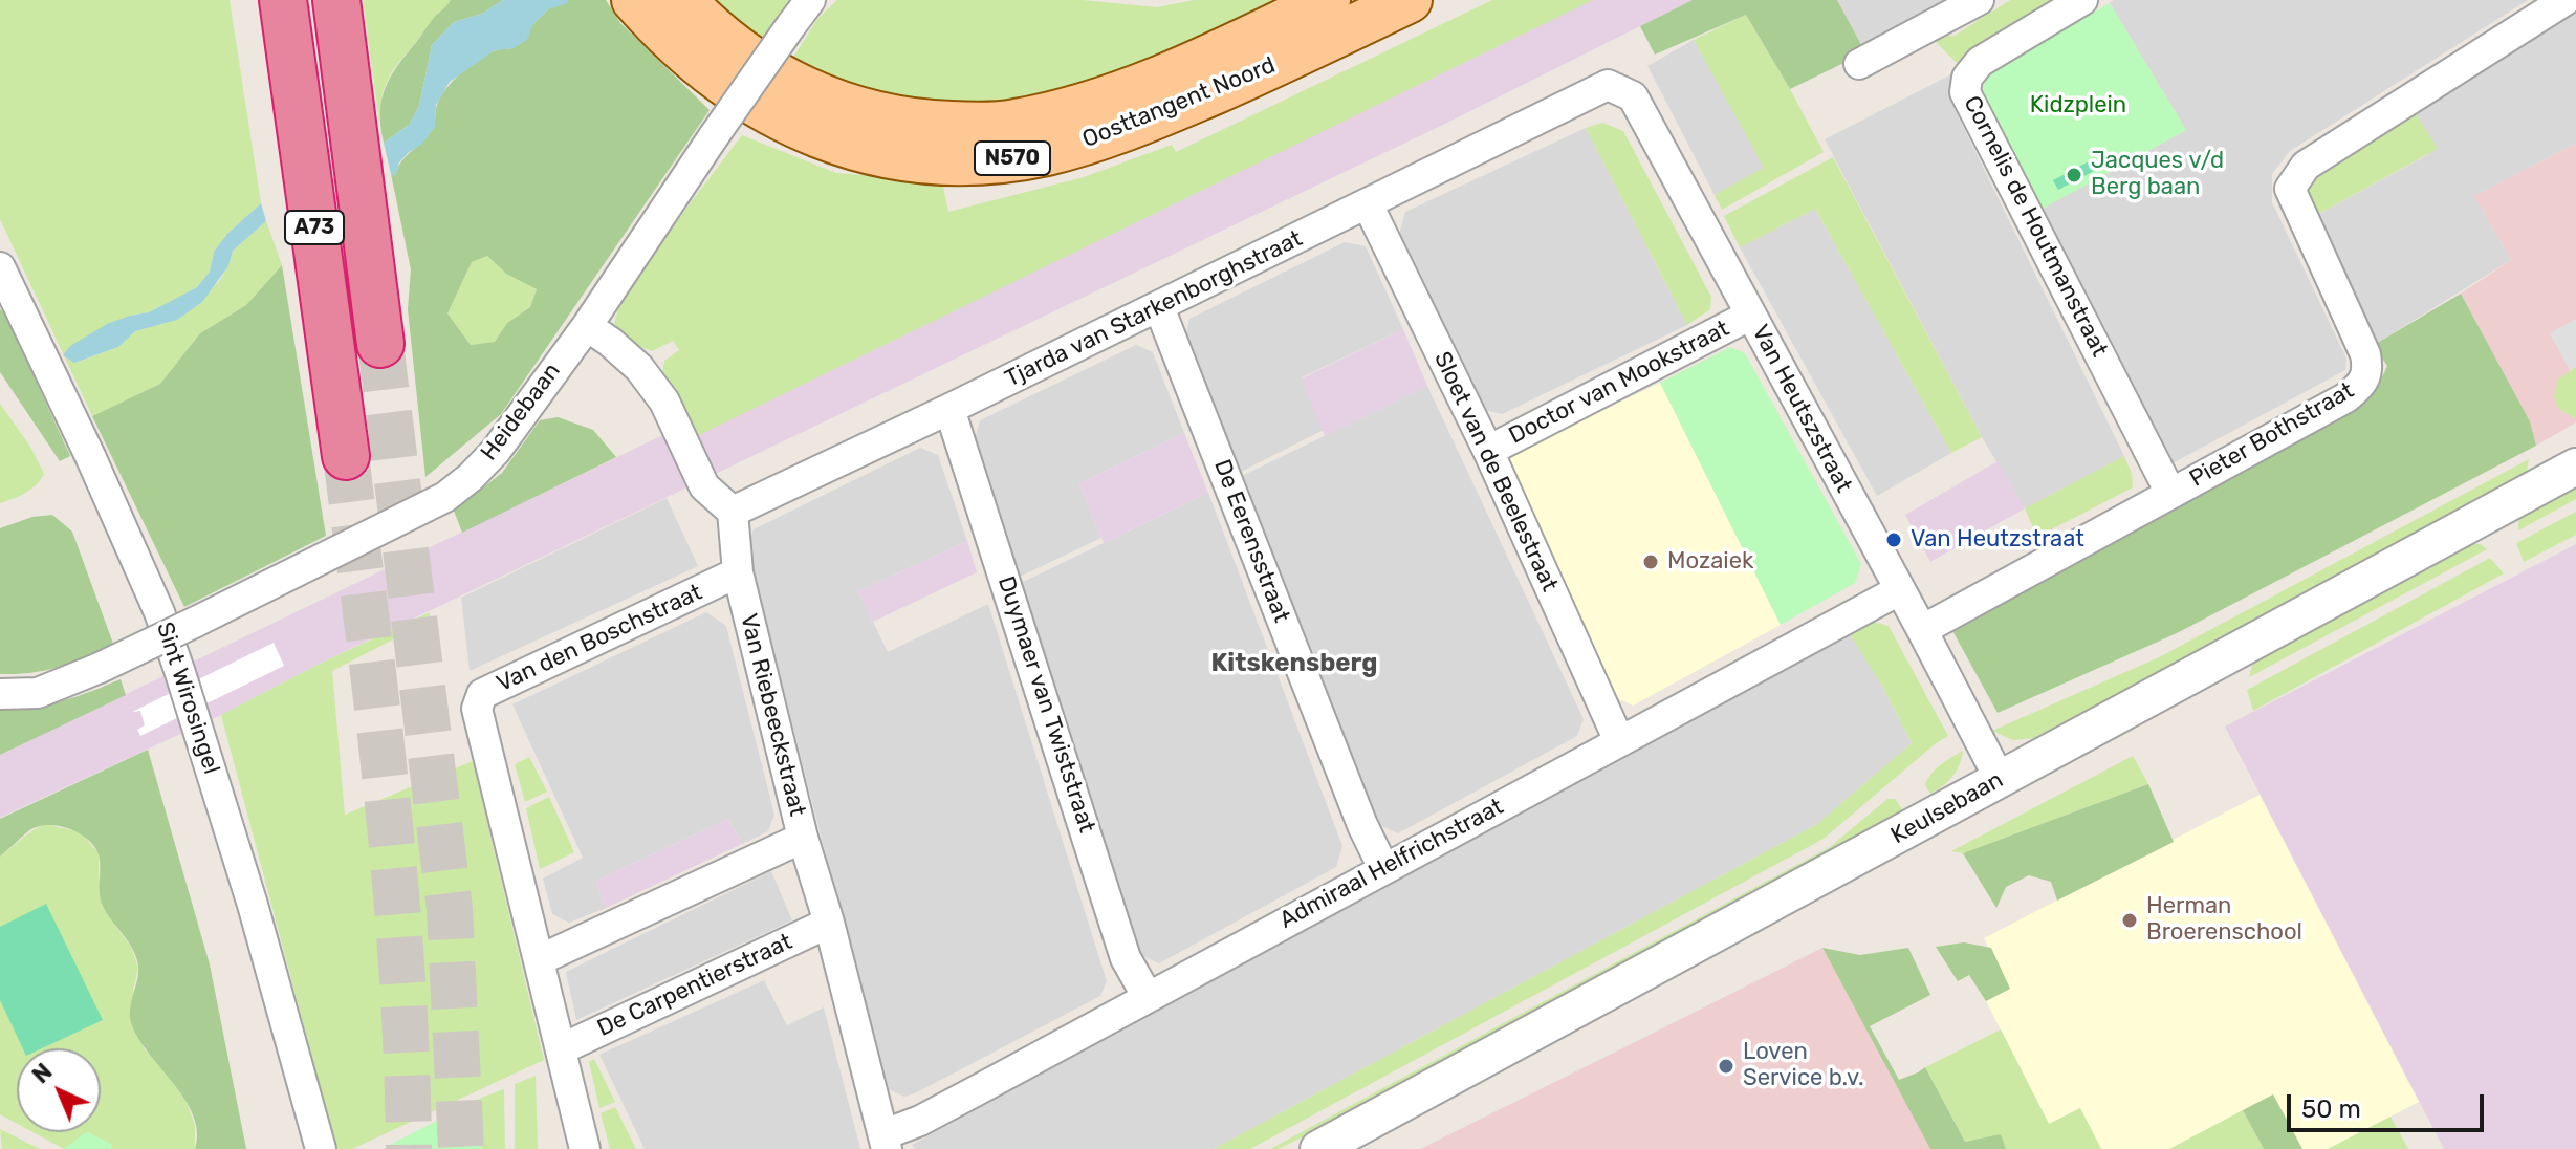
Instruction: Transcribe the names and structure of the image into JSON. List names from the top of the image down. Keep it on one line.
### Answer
{"streets":{"highway":["A73"],"main road":["Oosttangent Noord","N570"],"street":["Cornelis de Houtmanstraat","Tjarda van Starkenborghstraat","Doctor van Mookstraat","Van Heutszstraat","Heidebaan","Pieter Bothstraat","Sloet van de Beelestraat","De Eerensstraat","Van den Boschstraat","Sint Wirosingel","Duymaer van Twiststraat","Van Riebeeckstraat","Keulsebaan","Admiraal Helfrichstraat","De Carpentierstraat"]},"crossings":[["Cornelis de Houtmanstraat","Pieter Bothstraat"],["Tjarda van Starkenborghstraat","Van Heutszstraat"],["Tjarda van Starkenborghstraat","Sloet van de Beelestraat"],["Tjarda van Starkenborghstraat","De Eerensstraat"],["Tjarda van Starkenborghstraat","Duymaer van Twiststraat"],["Tjarda van Starkenborghstraat","Van Riebeeckstraat"],["Doctor van Mookstraat","Van Heutszstraat"],["Doctor van Mookstraat","Sloet van de Beelestraat"],["Van Heutszstraat","Pieter Bothstraat"],["Van Heutszstraat","Keulsebaan"],["Van Heutszstraat","Admiraal Helfrichstraat"],["Sloet van de Beelestraat","Admiraal Helfrichstraat"],["De Eerensstraat","Admiraal Helfrichstraat"],["Van den Boschstraat","Van Riebeeckstraat"],["Van den Boschstraat","De Carpentierstraat"],["Duymaer van Twiststraat","Admiraal Helfrichstraat"],["Van Riebeeckstraat","Admiraal Helfrichstraat"],["Van Riebeeckstraat","De Carpentierstraat"]],"districts":["Kitskensberg"],"parks":["Kidzplein"],"places":["Jacques v/d Berg baan","Van Heutzstraat","Mozaiek","Herman Broerenschool","Loven Service b.v."],"scale_bar":"50 m","north":"top left"}
